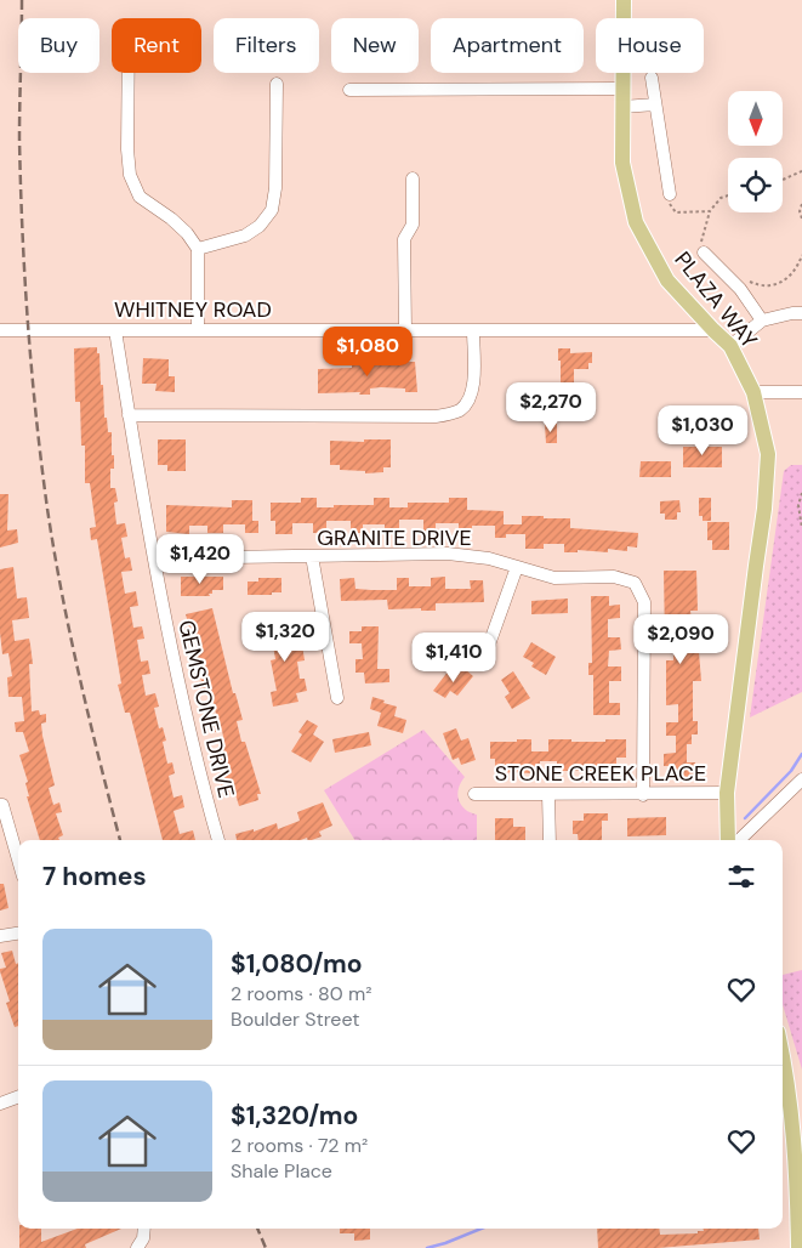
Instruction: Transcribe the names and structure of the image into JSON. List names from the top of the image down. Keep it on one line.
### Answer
{"streets":{"main road":["PLAZA WAY"],"street":["WHITNEY ROAD","GRANITE DRIVE","GEMSTONE DRIVE","STONE CREEK PLACE"]},"crossings":[["PLAZA WAY","WHITNEY ROAD"],["PLAZA WAY","STONE CREEK PLACE"],["WHITNEY ROAD","GEMSTONE DRIVE"],["GRANITE DRIVE","GEMSTONE DRIVE"],["GRANITE DRIVE","STONE CREEK PLACE"]],"north":"bottom","page":{"chip":["Buy","Rent","Filters","New","Apartment","House"],"price":["$1,080","$2,270","$1,030","$1,420","$1,320","$2,090","$1,410"],"heading":"7 homes","list":[{"name":"$1,080/mo","note":"2 rooms · 80 m² · Boulder Street"},{"name":"$1,320/mo","note":"2 rooms · 72 m² · Shale Place"}]}}
